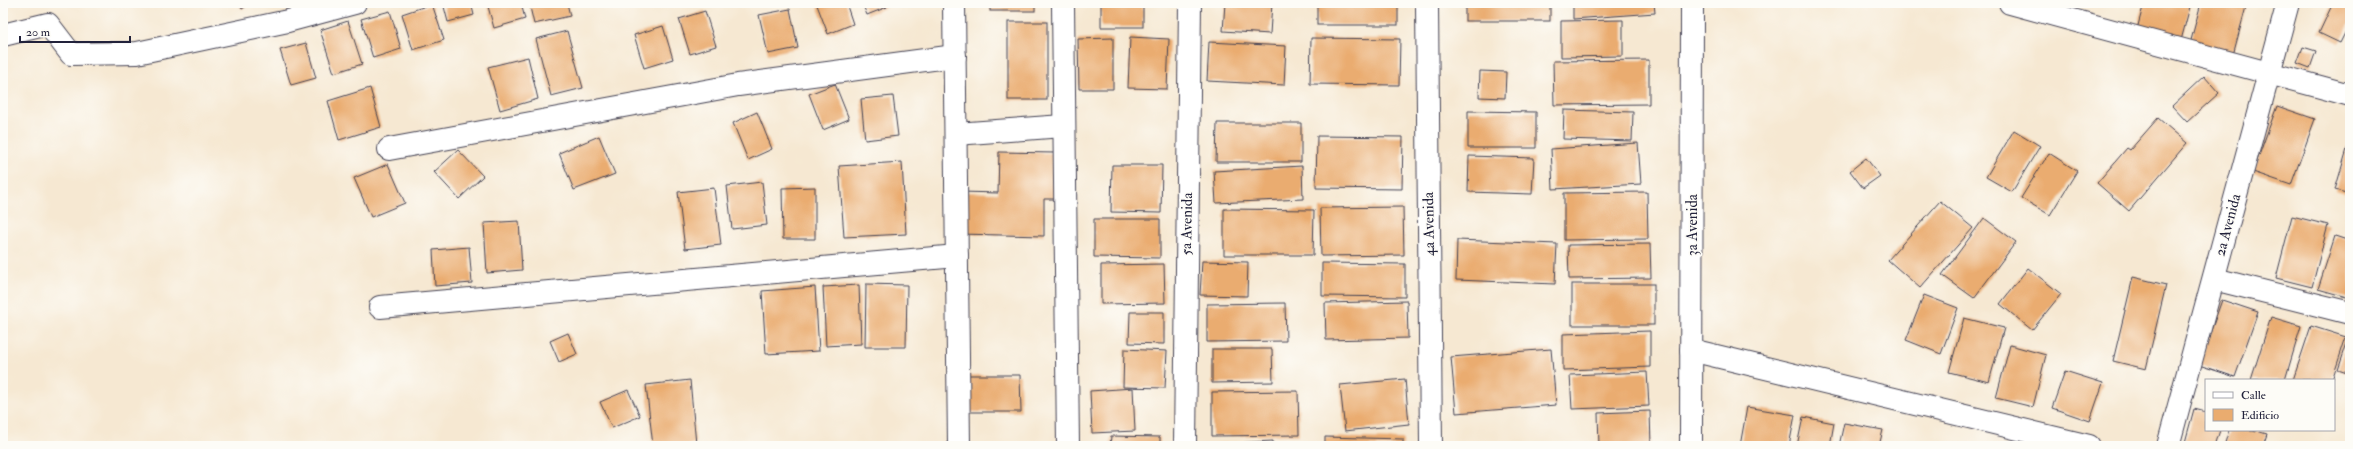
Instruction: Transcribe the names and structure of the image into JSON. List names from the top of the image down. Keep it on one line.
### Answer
{"streets":{"street":["5a Avenida","4a Avenida","3a Avenida","2a Avenida"]},"legend":["Calle","Edificio"],"scale_bar":"20 m"}
